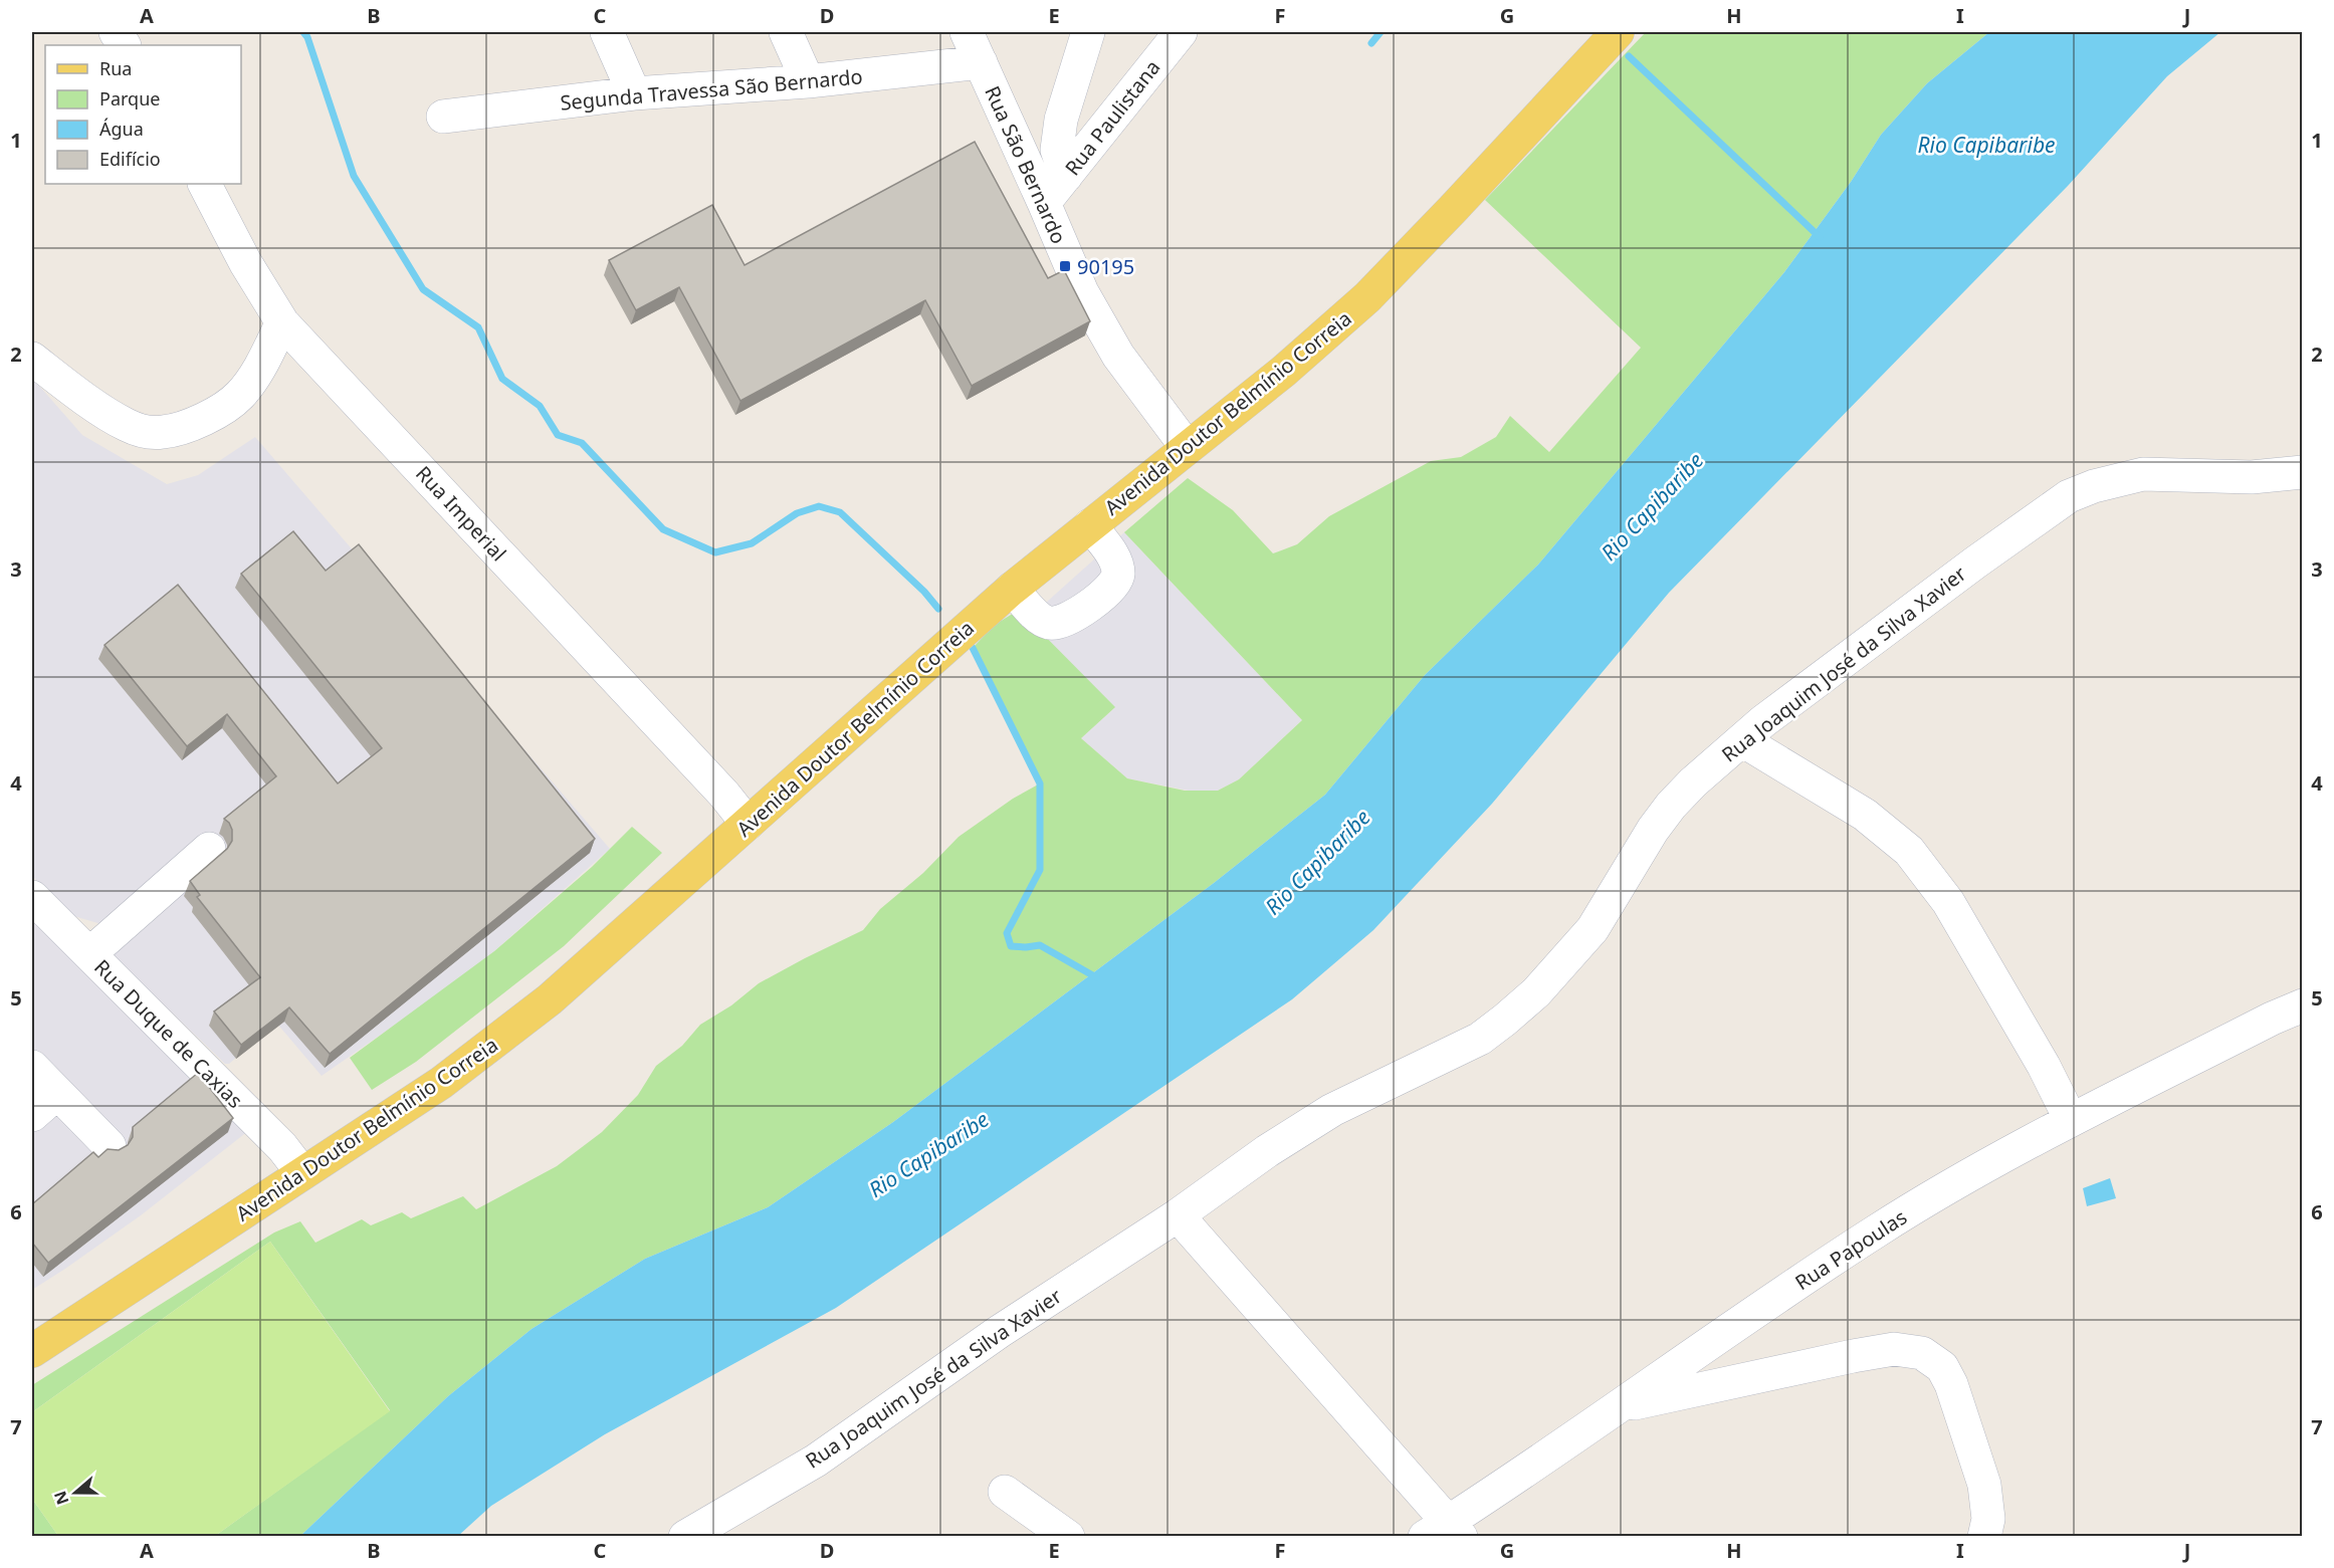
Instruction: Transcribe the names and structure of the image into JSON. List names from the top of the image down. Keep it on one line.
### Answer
{"streets":{"main road":["Avenida Doutor Belmínio Correia"],"street":["Segunda Travessa São Bernardo","Rua Paulistana","Rua São Bernardo","Rua Imperial","Rua Joaquim José da Silva Xavier","Rua Duque de Caxias","Rua Papoulas"]},"crossings":[["Segunda Travessa São Bernardo","Rua São Bernardo"],["Rua Paulistana","Rua São Bernardo"],["Rua São Bernardo","Avenida Doutor Belmínio Correia"],["Avenida Doutor Belmínio Correia","Rua Imperial"],["Avenida Doutor Belmínio Correia","Rua Duque de Caxias"]],"water":["Rio Capibaribe"],"places":{"transit":["90195"]},"legend":["Rua","Parque","Água","Edifício"],"north":"left","grid":{"columns":["A","B","C","D","E","F","G","H","I","J"],"rows":["1","2","3","4","5","6","7"]}}
